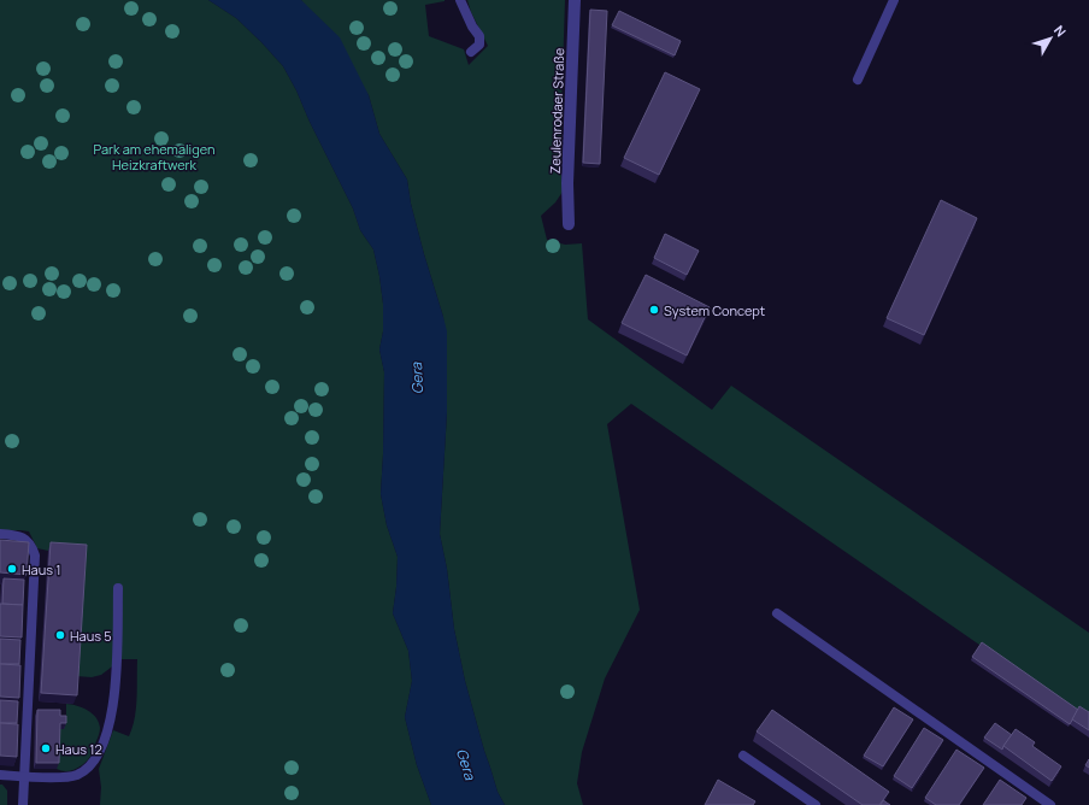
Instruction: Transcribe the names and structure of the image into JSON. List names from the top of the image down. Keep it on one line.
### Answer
{"streets":{"street":["Zeulenrodaer Straße"]},"water":["Gera"],"parks":["Park am ehemaligen Heizkraftwerk"],"places":["System Concept","Haus 1","Haus 5","Haus 12"],"north":"top right"}
